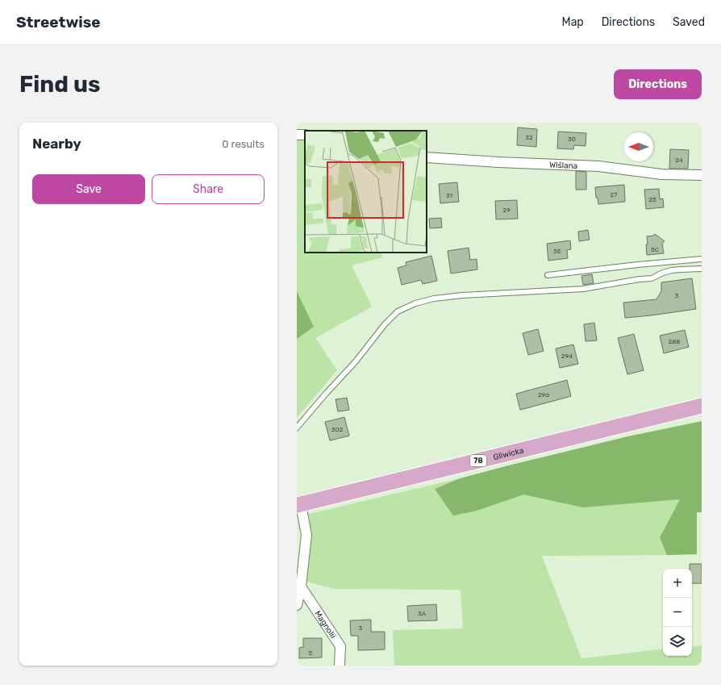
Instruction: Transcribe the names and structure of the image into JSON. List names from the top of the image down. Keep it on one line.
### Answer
{"streets":{"main road":["Gliwicka","78"],"street":["Wiślana","Magnolii"]},"house_numbers":["32","30","24","27","31","25","29","5C","5E","3","288","294","296","302","3A","3","5"],"north":"left","page":{"header":"Streetwise","nav":["Map","Directions","Saved"],"buttons":["Directions",["Save","Share"]],"title":"Find us","heading":["Nearby","0 results"],"map_buttons":["+","−"]}}
